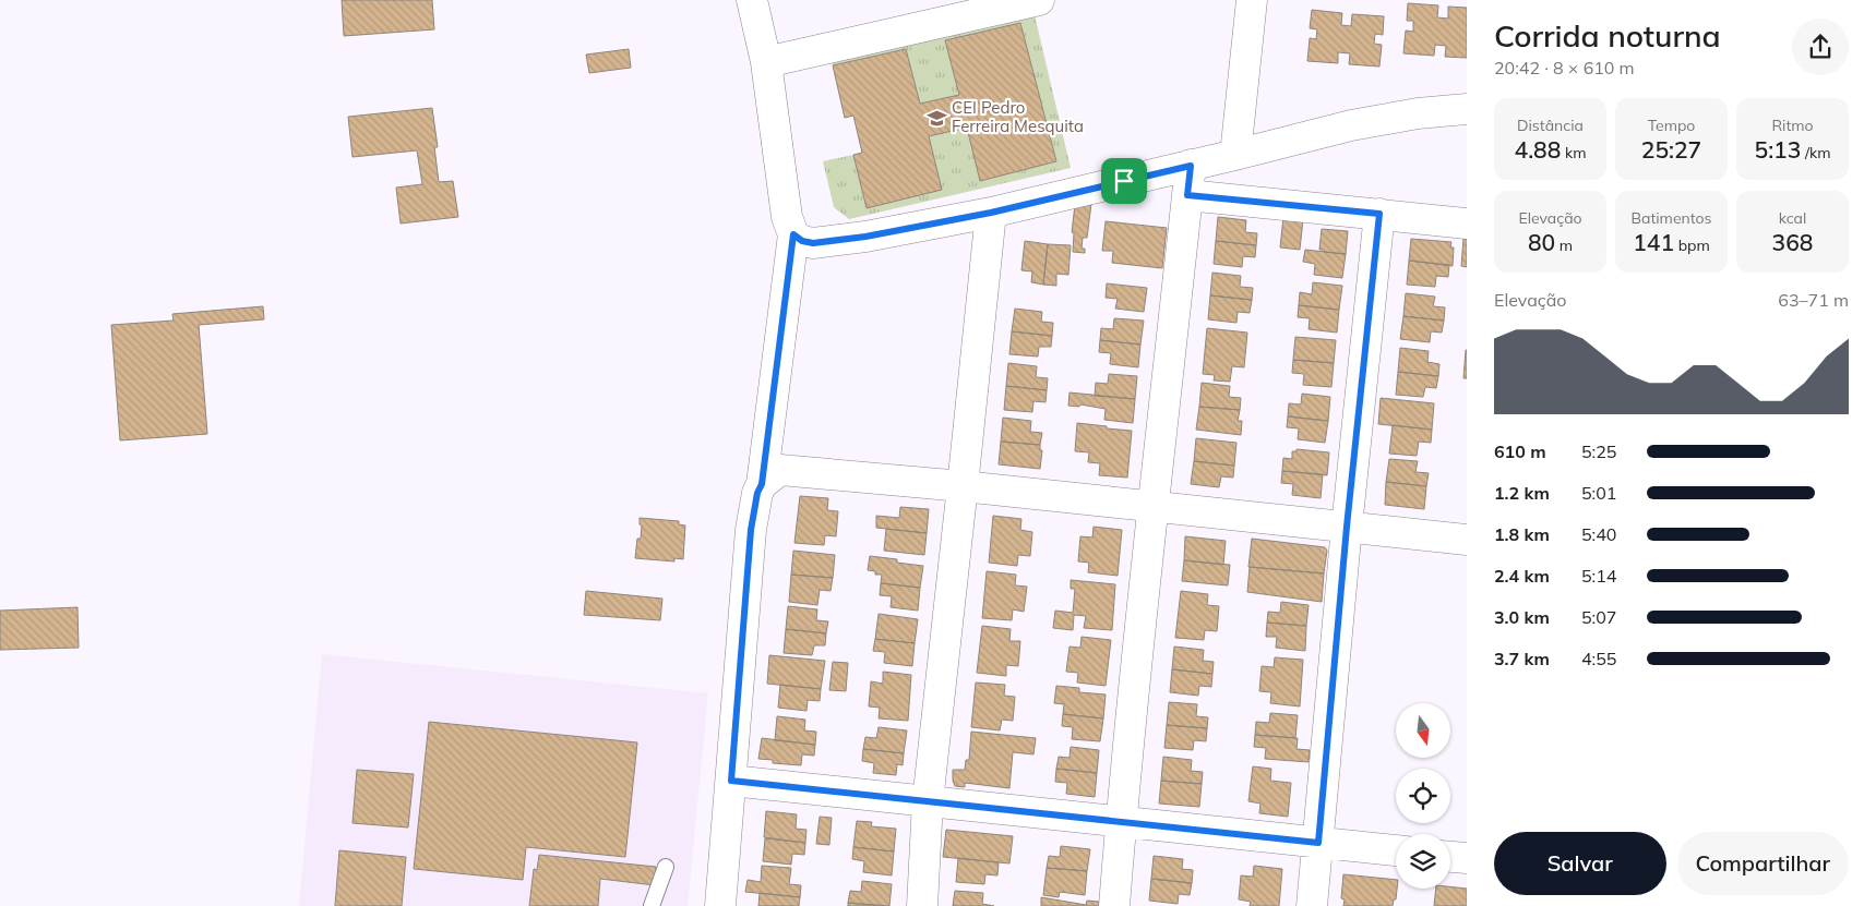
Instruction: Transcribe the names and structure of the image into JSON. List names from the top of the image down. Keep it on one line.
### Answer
{"places":{"school or university":["CEI Pedro Ferreira Mesquita"]},"north":"bottom","page":{"heading":["Corrida noturna","20:42 · 8 × 610 m"],"stats":[["Distância","4.88 km"],["Tempo","25:27"],["Ritmo","5:13 /km"],["Elevação","80 m"],["Batimentos","141 bpm"],["kcal","368"]],"chart":["Elevação","63–71 m"],"list":[{"name":"610 m","note":"5:25"},{"name":"1.2 km","note":"5:01"},{"name":"1.8 km","note":"5:40"},{"name":"2.4 km","note":"5:14"},{"name":"3.0 km","note":"5:07"},{"name":"3.7 km","note":"4:55"}],"buttons":["Salvar","Compartilhar"]}}
